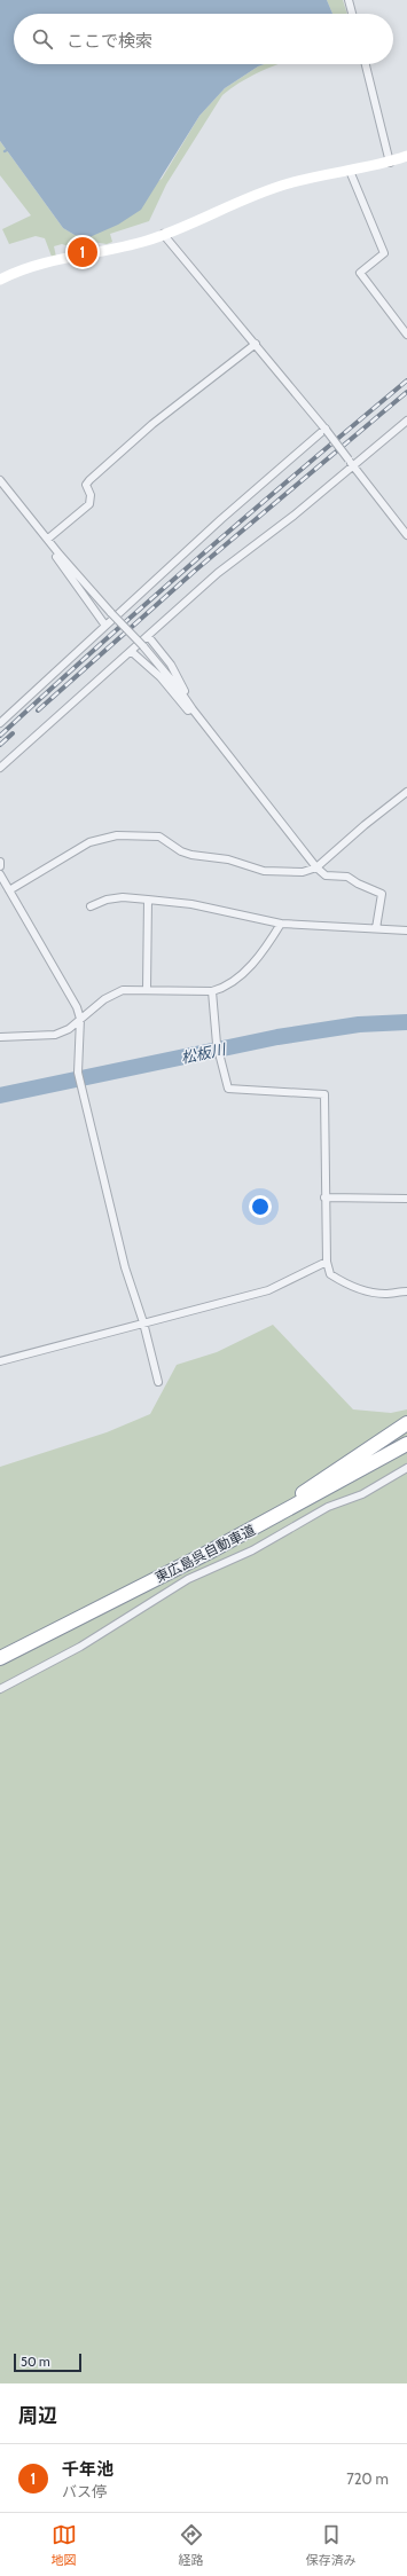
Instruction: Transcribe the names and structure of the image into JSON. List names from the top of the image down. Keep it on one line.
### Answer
{"streets":{"highway":["東広島呉自動車道"]},"water":["松板川"],"scale_bar":"50 m","page":{"search":"ここで検索","pins":"1","scale":"50 m","heading":"周辺","list":[{"mark":"1","name":"千年池","note":"バス停","value":"720 m"}],"nav":["地図","経路","保存済み"]}}
